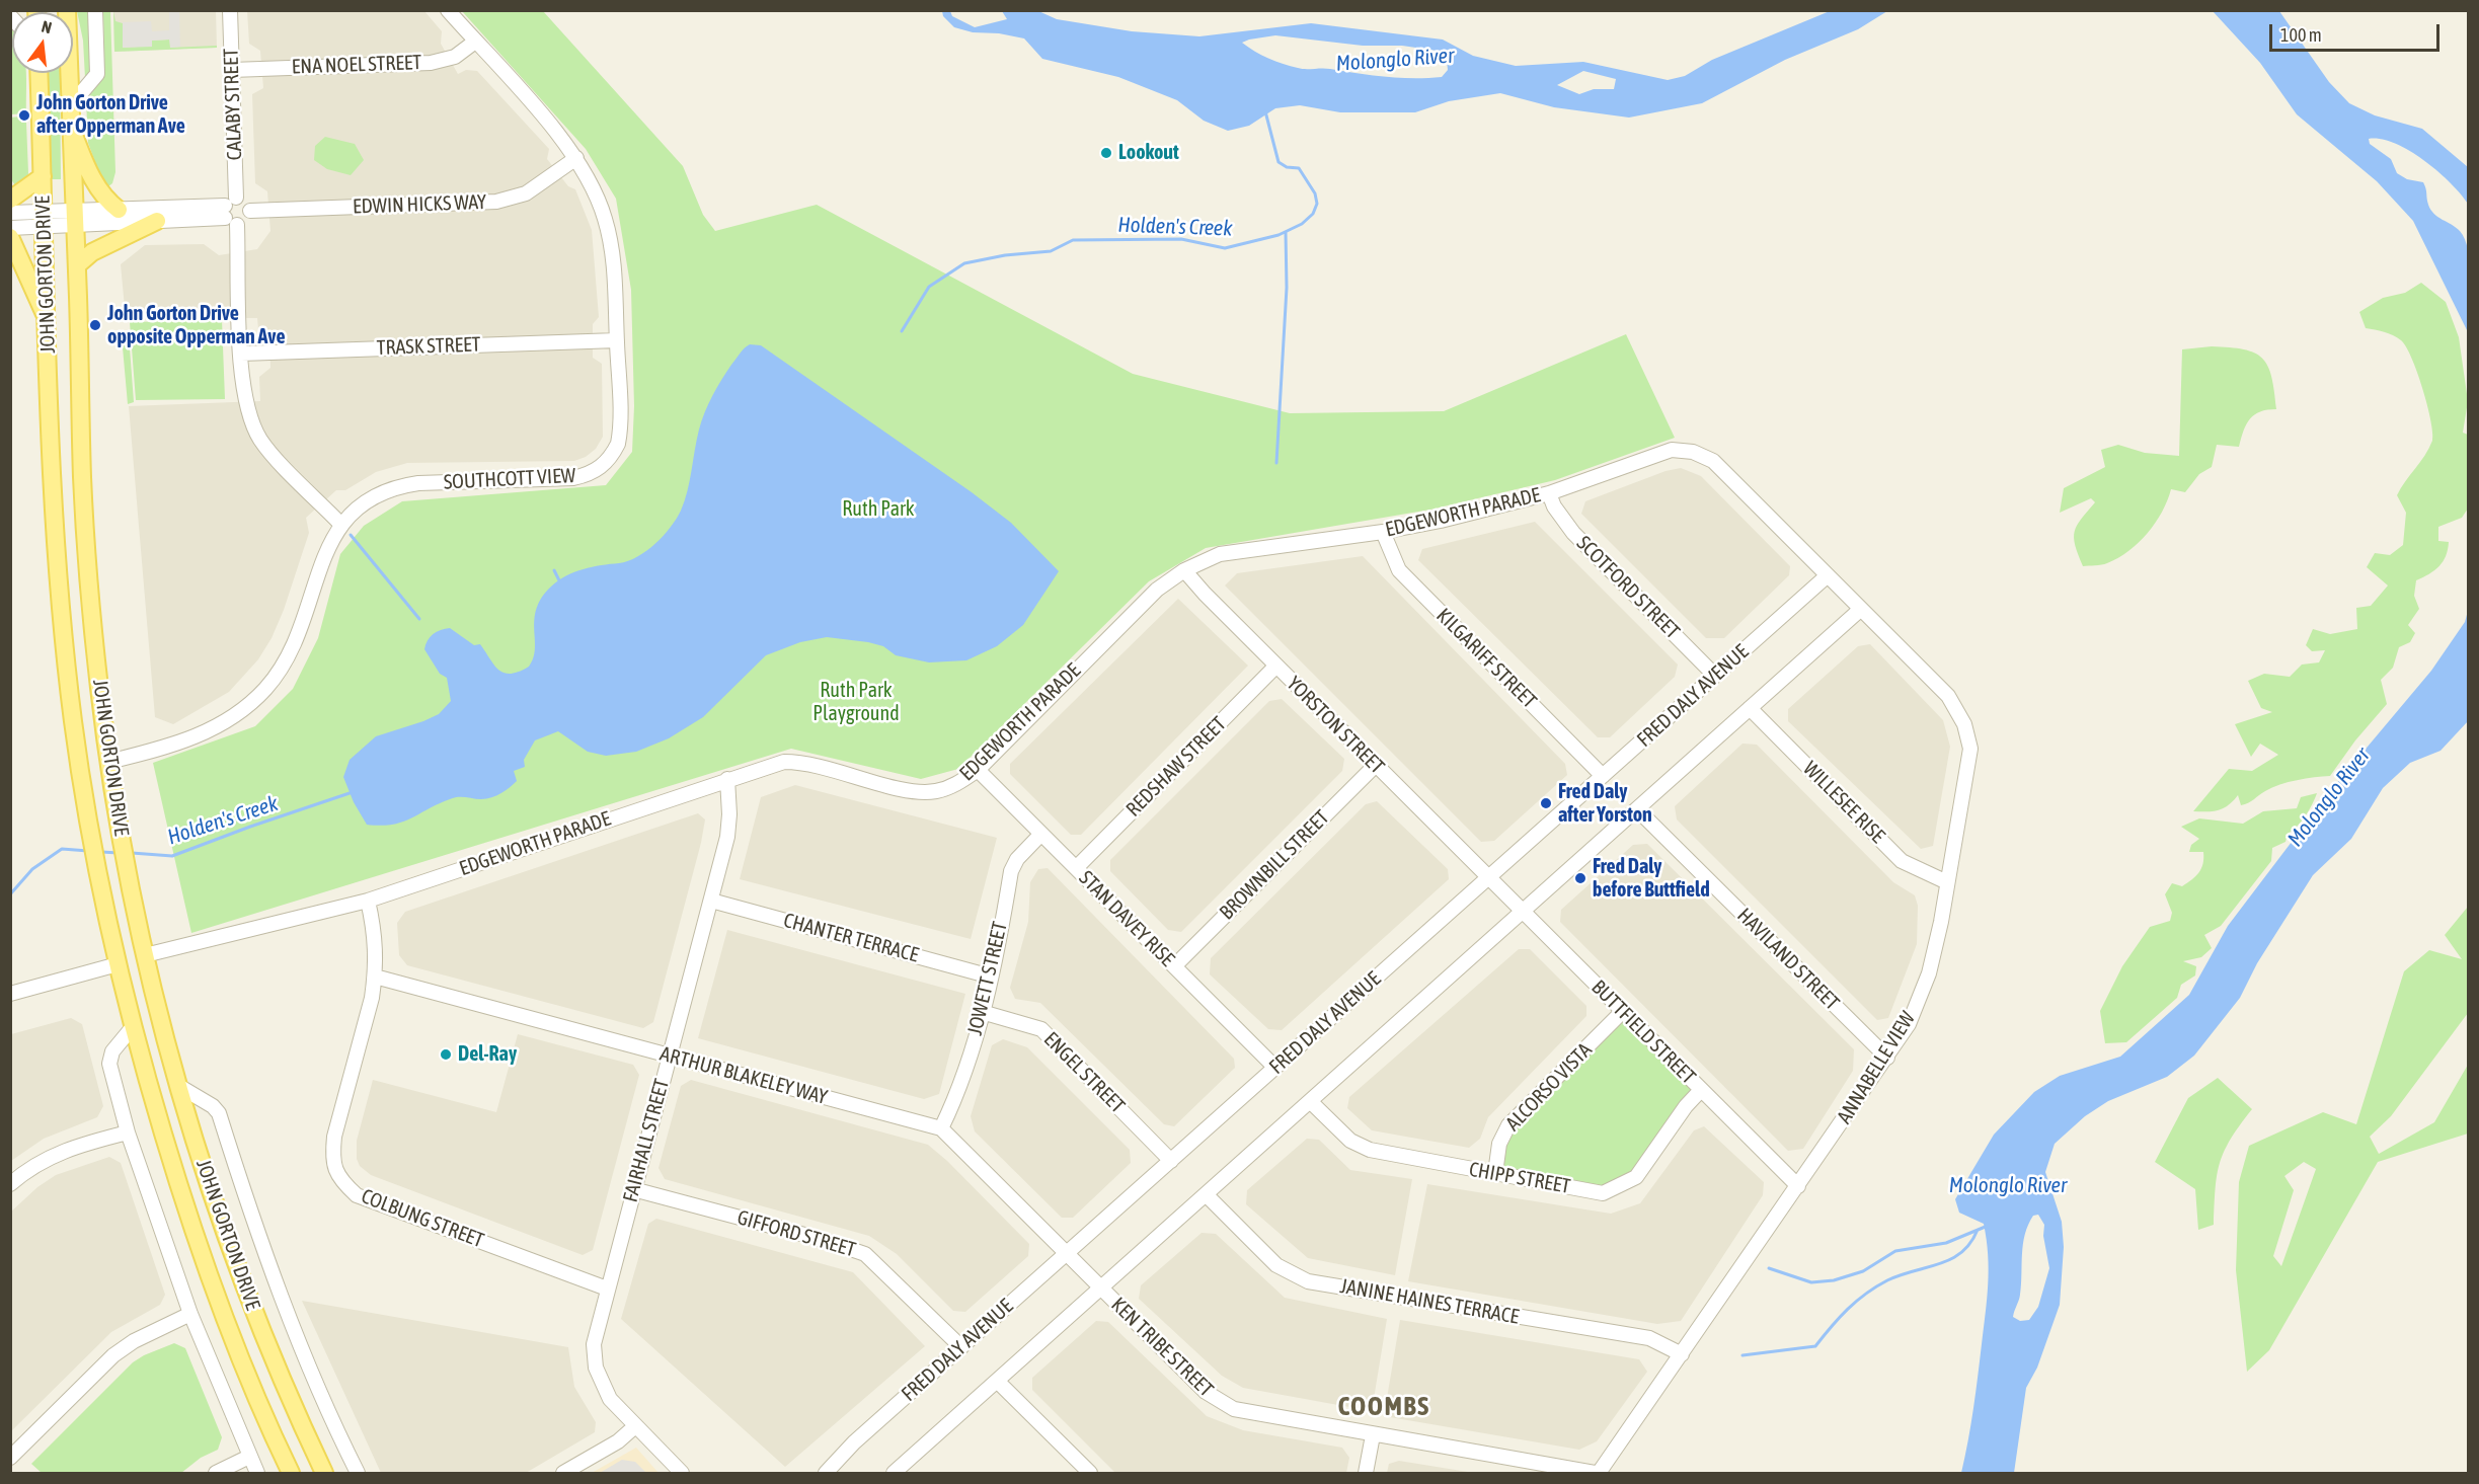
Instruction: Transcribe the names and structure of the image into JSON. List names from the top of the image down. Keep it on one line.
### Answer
{"streets":{"main road":["JOHN GORTON DRIVE"],"street":["ENA NOEL STREET","CALABY STREET","EDWIN HICKS WAY","TRASK STREET","SOUTHCOTT VIEW","EDGEWORTH PARADE","SCOTFORD STREET","KILGARIFF STREET","FRED DALY AVENUE","YORSTON STREET","REDSHAW STREET","WILLESEE RISE","BROWNBILL STREET","STAN DAVEY RISE","CHANTER TERRACE","HAVILAND STREET","JOWETT STREET","BUTTFIELD STREET","ANNABELLE VIEW","ENGEL STREET","ARTHUR BLAKELEY WAY","ALCORSO VISTA","FAIRHALL STREET","CHIPP STREET","COLBUNG STREET","GIFFORD STREET","JANINE HAINES TERRACE","KEN TRIBE STREET"]},"crossings":[["ENA NOEL STREET","CALABY STREET"],["ENA NOEL STREET","SOUTHCOTT VIEW"],["CALABY STREET","EDWIN HICKS WAY"],["CALABY STREET","TRASK STREET"],["CALABY STREET","SOUTHCOTT VIEW"],["EDWIN HICKS WAY","SOUTHCOTT VIEW"],["JOHN GORTON DRIVE","SOUTHCOTT VIEW"],["JOHN GORTON DRIVE","EDGEWORTH PARADE"],["TRASK STREET","SOUTHCOTT VIEW"],["EDGEWORTH PARADE","SCOTFORD STREET"],["EDGEWORTH PARADE","KILGARIFF STREET"],["EDGEWORTH PARADE","FRED DALY AVENUE"],["EDGEWORTH PARADE","YORSTON STREET"],["EDGEWORTH PARADE","STAN DAVEY RISE"],["EDGEWORTH PARADE","ANNABELLE VIEW"],["EDGEWORTH PARADE","FAIRHALL STREET"],["EDGEWORTH PARADE","COLBUNG STREET"],["SCOTFORD STREET","FRED DALY AVENUE"],["KILGARIFF STREET","FRED DALY AVENUE"],["FRED DALY AVENUE","YORSTON STREET"],["FRED DALY AVENUE","STAN DAVEY RISE"],["FRED DALY AVENUE","BUTTFIELD STREET"],["FRED DALY AVENUE","ANNABELLE VIEW"],["FRED DALY AVENUE","ENGEL STREET"],["FRED DALY AVENUE","ARTHUR BLAKELEY WAY"],["FRED DALY AVENUE","GIFFORD STREET"],["FRED DALY AVENUE","KEN TRIBE STREET"],["YORSTON STREET","REDSHAW STREET"],["YORSTON STREET","BROWNBILL STREET"],["YORSTON STREET","BUTTFIELD STREET"],["REDSHAW STREET","STAN DAVEY RISE"],["WILLESEE RISE","ANNABELLE VIEW"],["BROWNBILL STREET","STAN DAVEY RISE"],["STAN DAVEY RISE","JOWETT STREET"],["CHANTER TERRACE","JOWETT STREET"],["CHANTER TERRACE","FAIRHALL STREET"],["HAVILAND STREET","ANNABELLE VIEW"],["JOWETT STREET","ENGEL STREET"],["JOWETT STREET","ARTHUR BLAKELEY WAY"],["BUTTFIELD STREET","ANNABELLE VIEW"],["BUTTFIELD STREET","ALCORSO VISTA"],["BUTTFIELD STREET","CHIPP STREET"],["ANNABELLE VIEW","JANINE HAINES TERRACE"],["ARTHUR BLAKELEY WAY","FAIRHALL STREET"],["ARTHUR BLAKELEY WAY","COLBUNG STREET"],["ARTHUR BLAKELEY WAY","KEN TRIBE STREET"],["ALCORSO VISTA","CHIPP STREET"],["FAIRHALL STREET","COLBUNG STREET"],["FAIRHALL STREET","GIFFORD STREET"]],"districts":["COOMBS"],"water":["Molonglo River","Holden's Creek"],"parks":["Ruth Park","Ruth Park Playground"],"places":["John Gorton Drive after Opperman Ave","Lookout","John Gorton Drive opposite Opperman Ave","Fred Daly after Yorston","Fred Daly before Buttfield","Del-Ray"],"scale_bar":"100 m","north":"top"}
